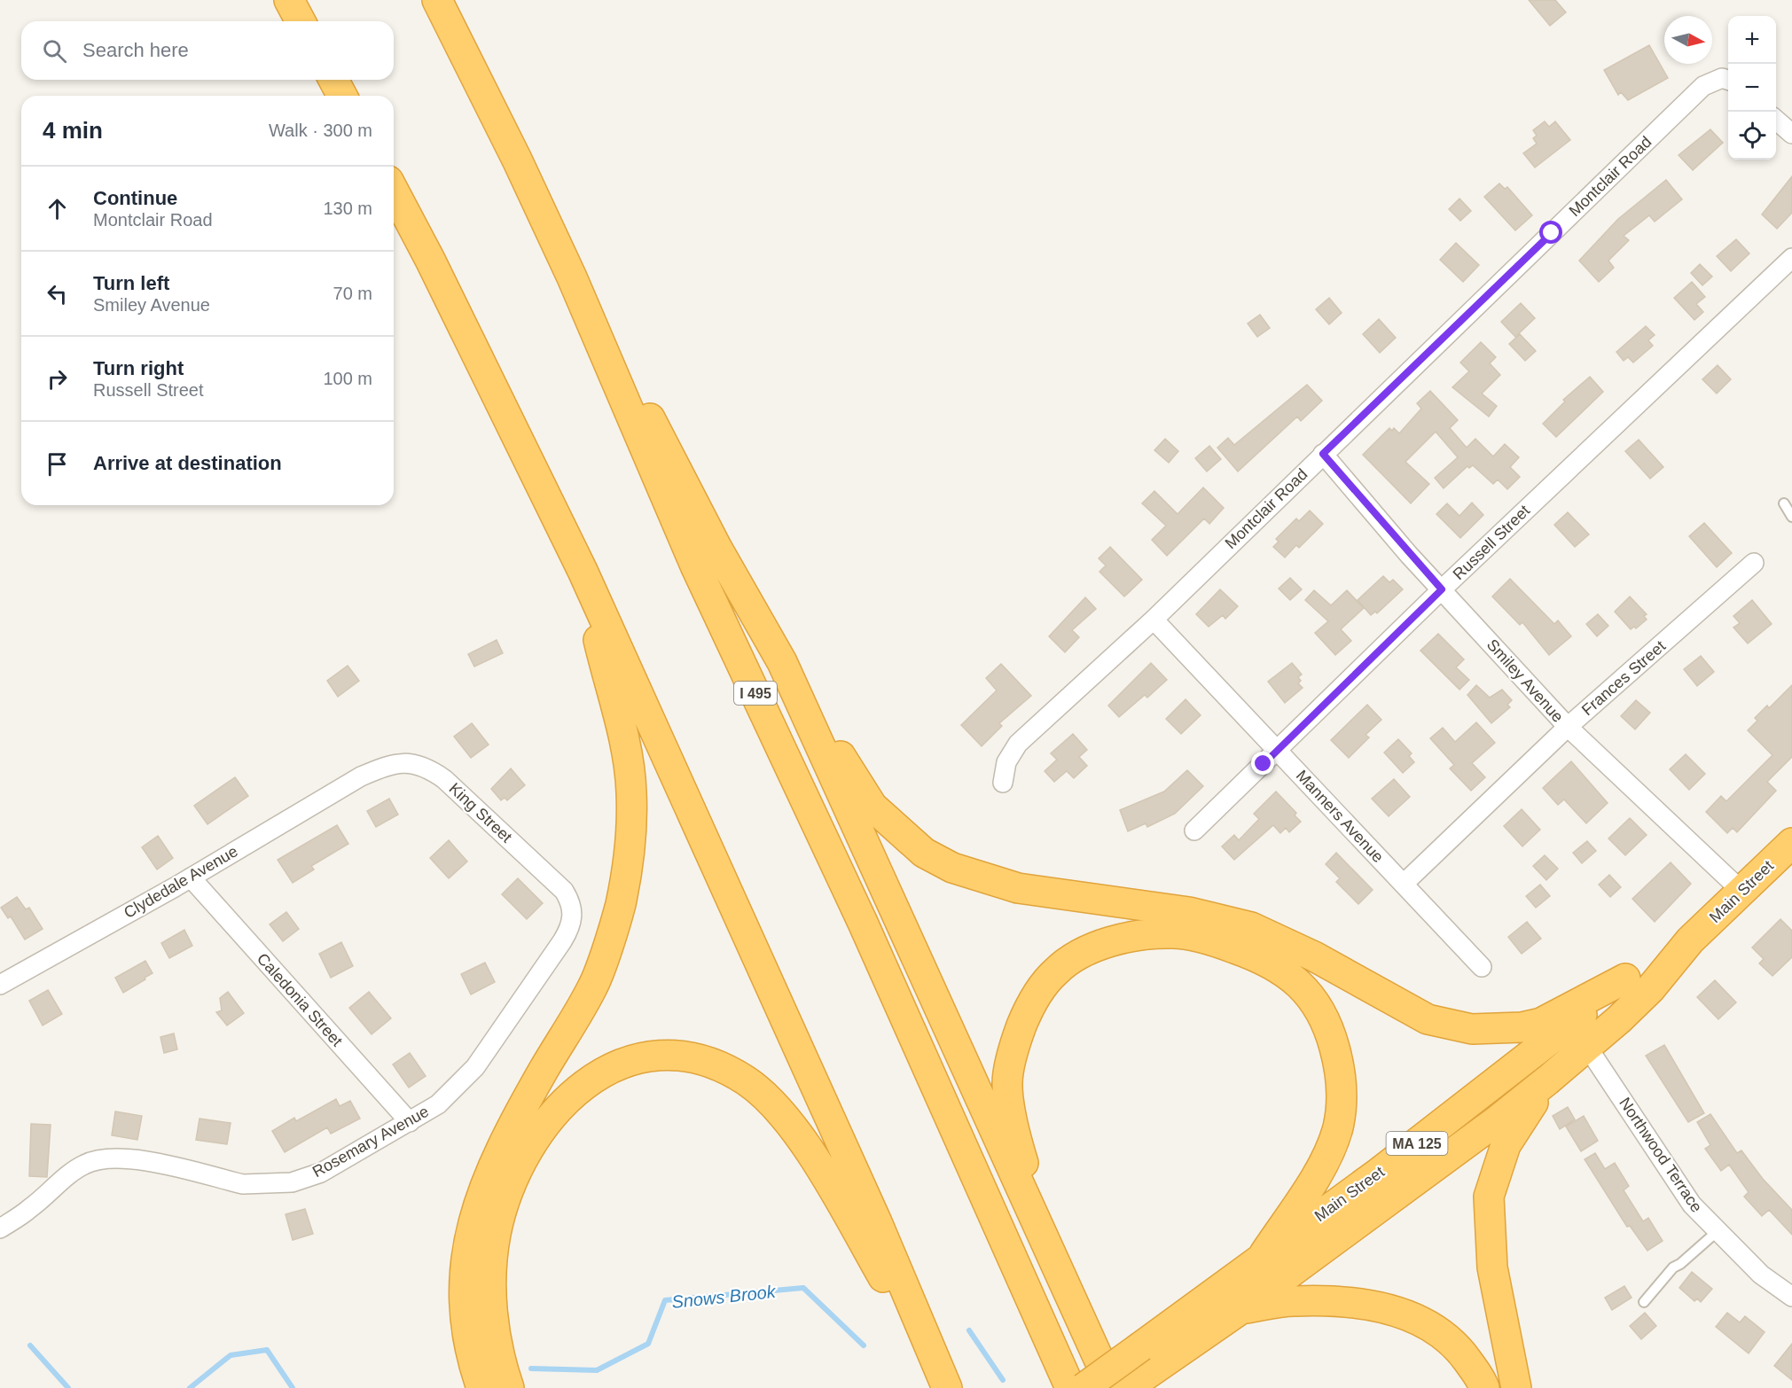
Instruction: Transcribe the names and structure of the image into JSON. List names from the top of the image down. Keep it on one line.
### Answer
{"streets":{"highway":["I 495","Main Street","MA 125"],"street":["Montclair Road","Russell Street","Frances Street","Smiley Avenue","King Street","Manners Avenue","Clydedale Avenue","Caledonia Street","Rosemary Avenue","Northwood Terrace"]},"crossings":[["Montclair Road","Smiley Avenue"],["Montclair Road","Manners Avenue"],["Russell Street","Smiley Avenue"],["Russell Street","Manners Avenue"],["Frances Street","Smiley Avenue"],["Frances Street","Manners Avenue"],["Smiley Avenue","Main Street"],["King Street","Clydedale Avenue"],["King Street","Rosemary Avenue"],["Clydedale Avenue","Caledonia Street"],["Main Street","Northwood Terrace"],["Caledonia Street","Rosemary Avenue"]],"water":["Snows Brook"],"north":"right","page":{"map_buttons":["+","−"],"search":"Search here","heading":["4 min","Walk · 300 m"],"list":[["Continue","Montclair Road","130 m"],["Turn left","Smiley Avenue","70 m"],["Turn right","Russell Street","100 m"],"Arrive at destination"]}}
